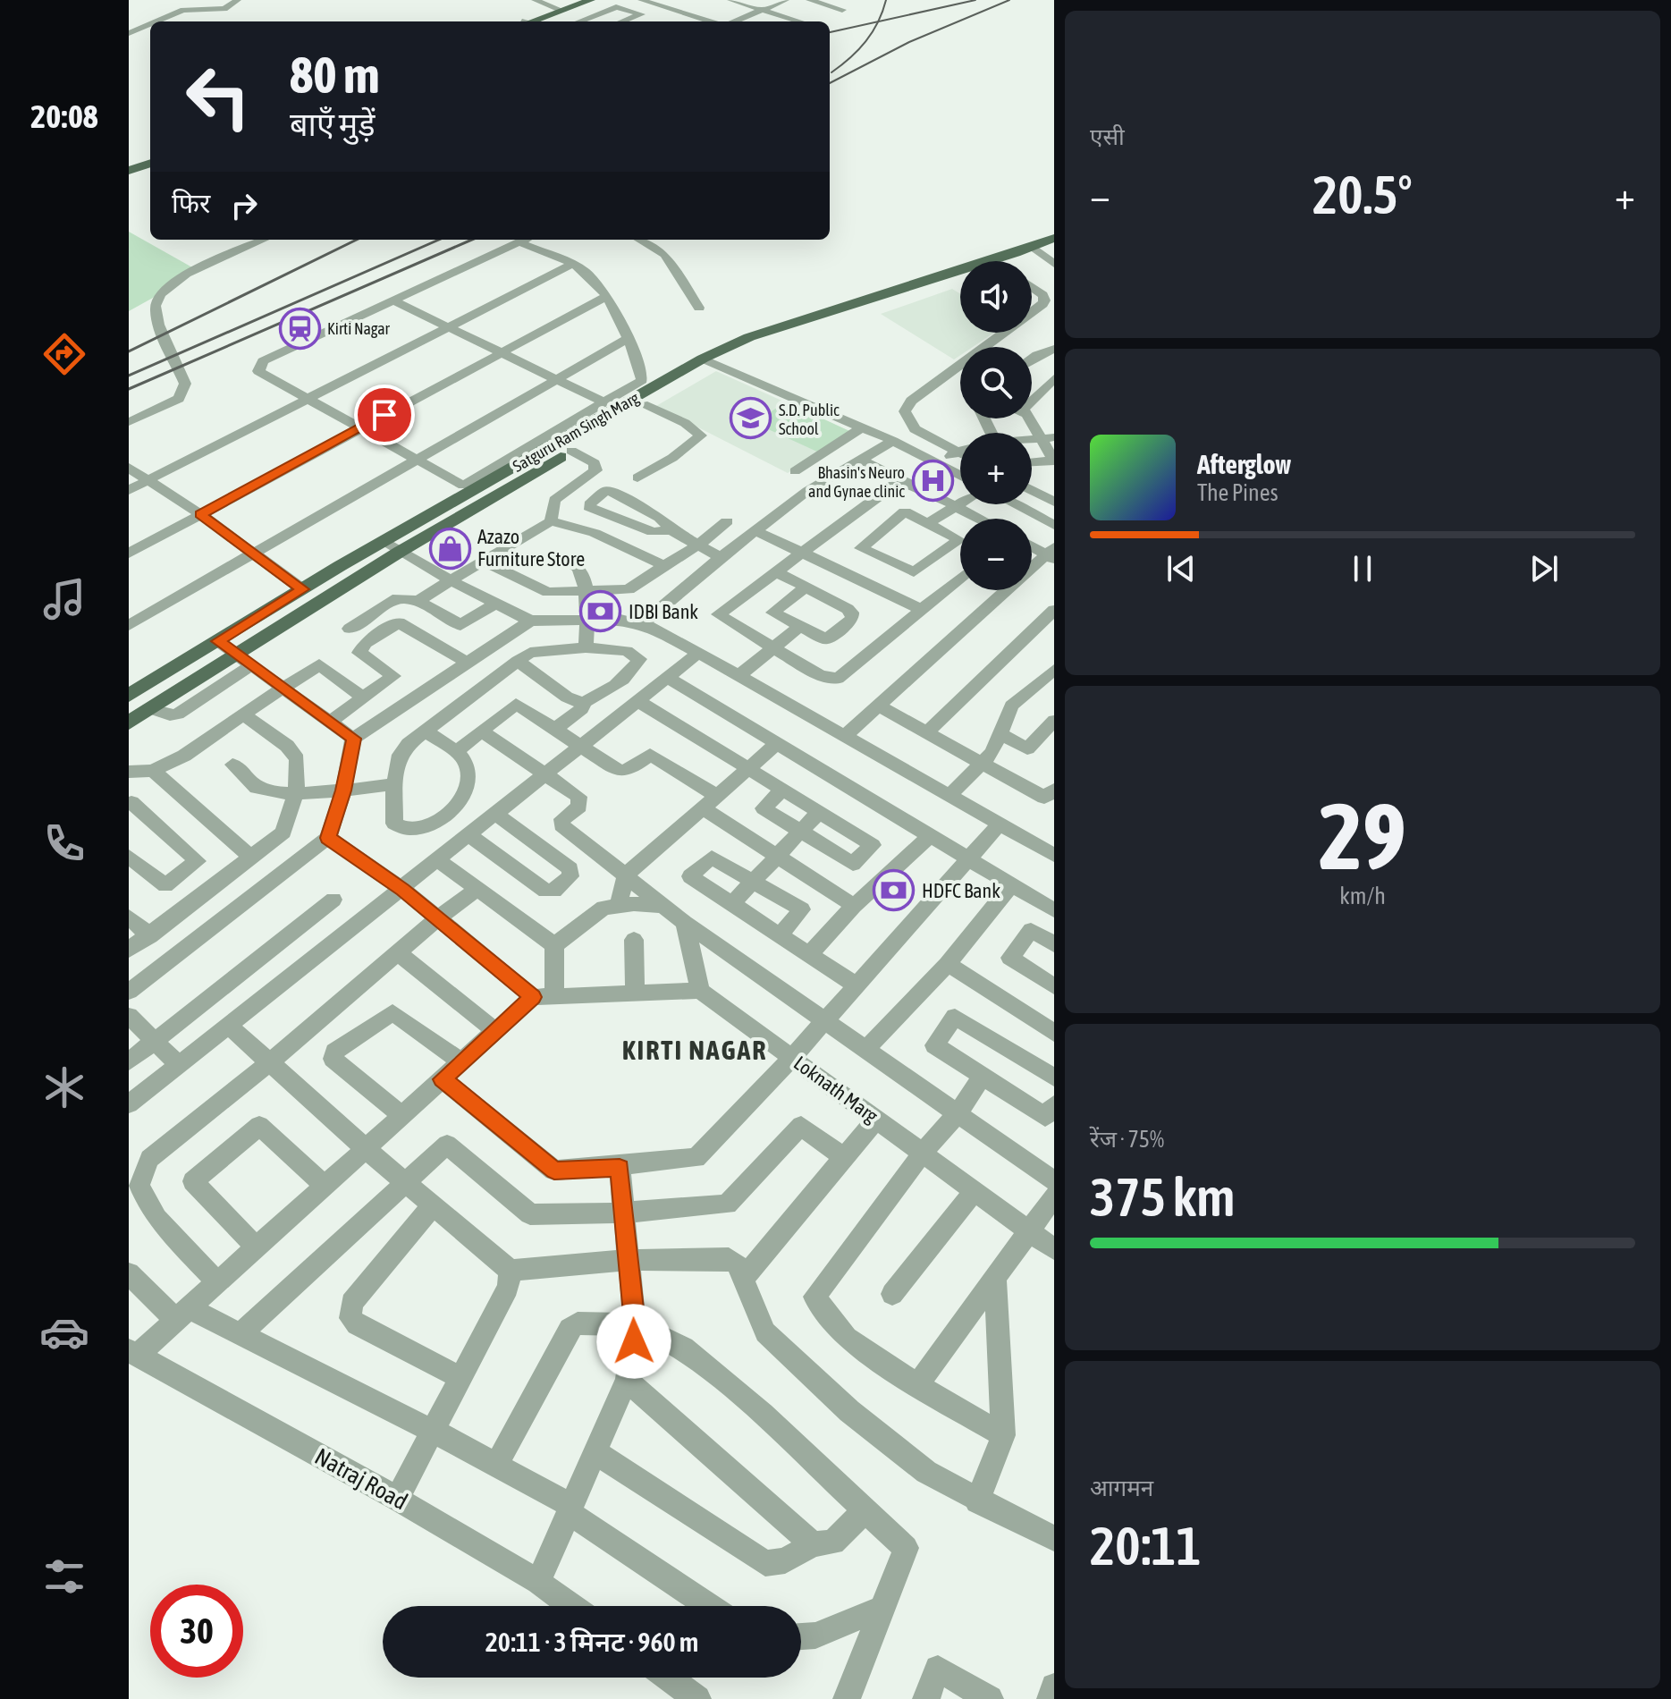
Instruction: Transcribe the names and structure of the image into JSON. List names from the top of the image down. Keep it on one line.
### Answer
{"streets":{"main road":["Satguru Ram Singh Marg"],"street":["Loknath Marg","Natraj Road"]},"districts":["KIRTI NAGAR"],"places":{"station":["Kirti Nagar"],"school or university":["S.D. Public School"],"hospital":["Bhasin's Neuro and Gynae clinic"],"shop":["Azazo Furniture Store"],"bank":["IDBI Bank","HDFC Bank"]},"page":{"tabs":"20:08","tile":["एसी",["29","km/h"],["रेंज · 75%","375 km"],["आगमन","20:11"]],"turn":["80 m","बाएँ मुड़ें"],"heat":["−","20.5°","+"],"then":"फिर","map_buttons":["+","−"],"song":["Afterglow","The Pines"],"limit":"30","trip":"20:11 · 3 मिनट · 960 m"}}
